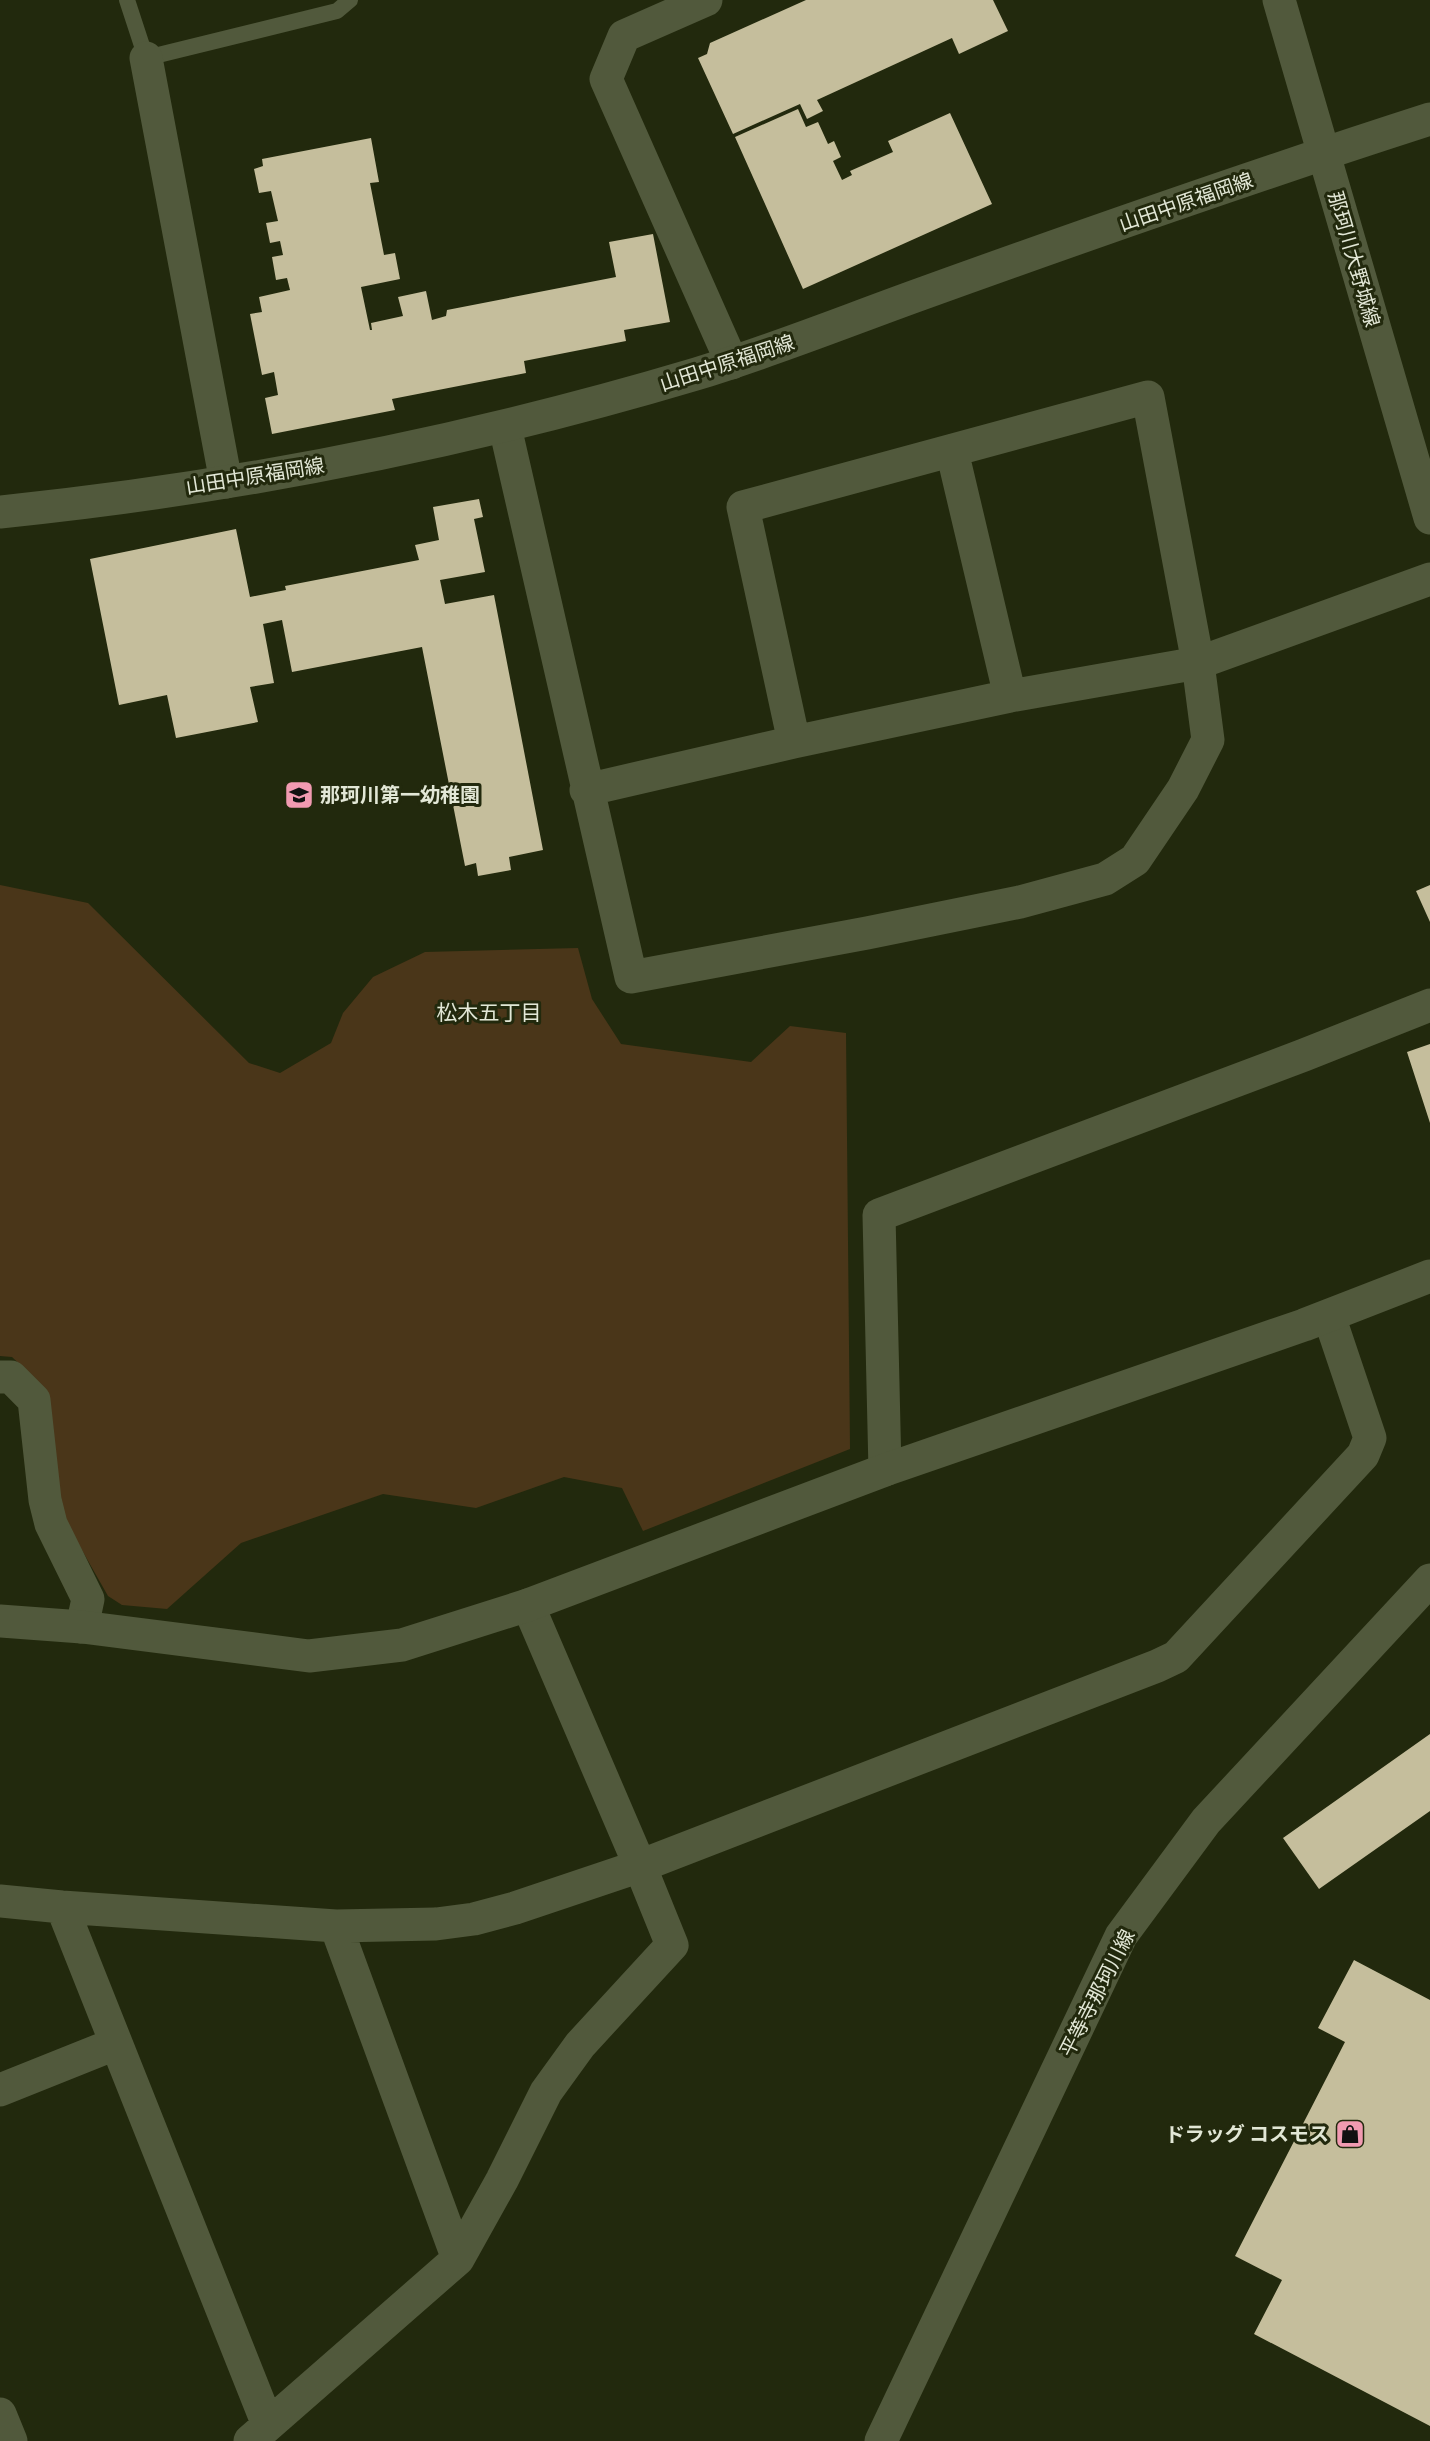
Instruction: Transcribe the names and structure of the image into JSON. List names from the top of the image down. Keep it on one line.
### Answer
{"streets":{"street":["山田中原福岡線","那珂川大野城線","平等寺那珂川線"]},"crossings":[["山田中原福岡線","那珂川大野城線"]],"districts":["松木五丁目"],"places":{"school or university":["那珂川第一幼稚園"],"shop":["ドラッグ コスモス"]}}
